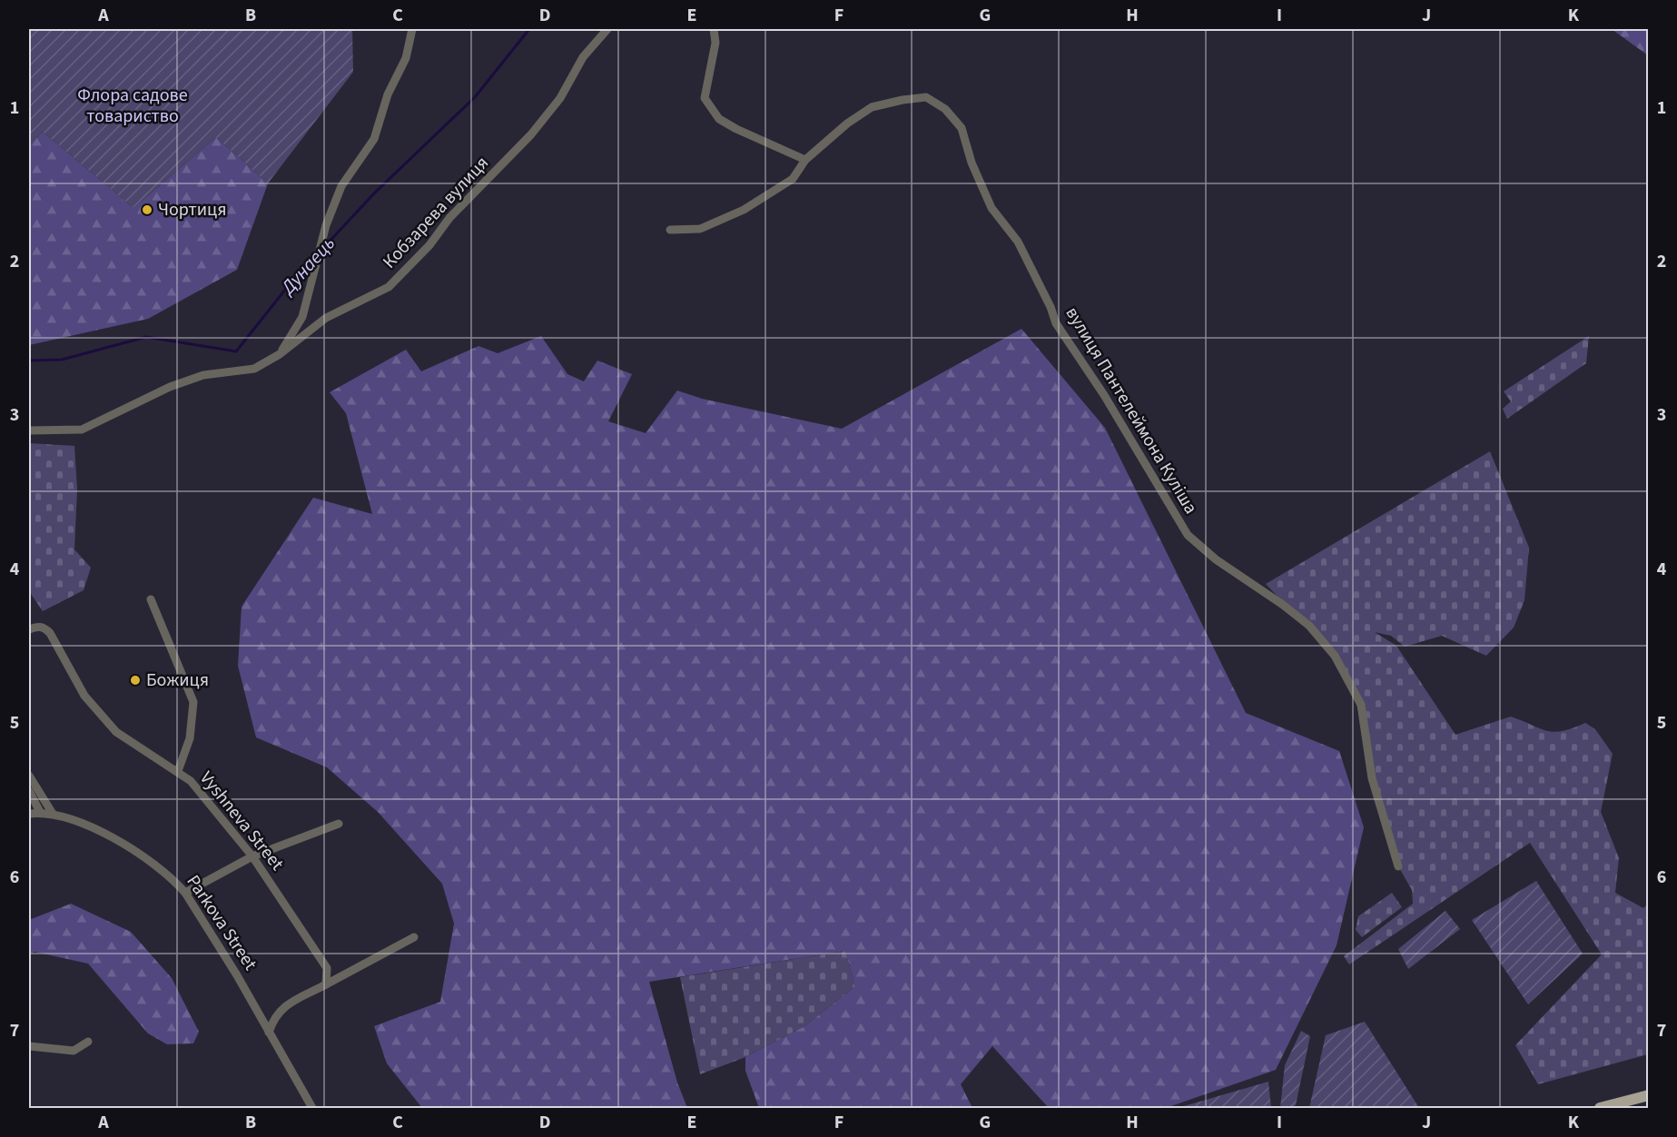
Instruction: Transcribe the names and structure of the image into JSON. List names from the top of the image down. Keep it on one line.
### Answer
{"streets":{"street":["Кобзарева вулиця","вулиця Пантелеймона Куліша","Vyshneva Street","Parkova Street"]},"water":["Дунаець"],"parks":["Флора садове товариство"],"places":["Чортиця","Божиця"],"grid":{"columns":["A","B","C","D","E","F","G","H","I","J","K"],"rows":["1","2","3","4","5","6","7"]}}
